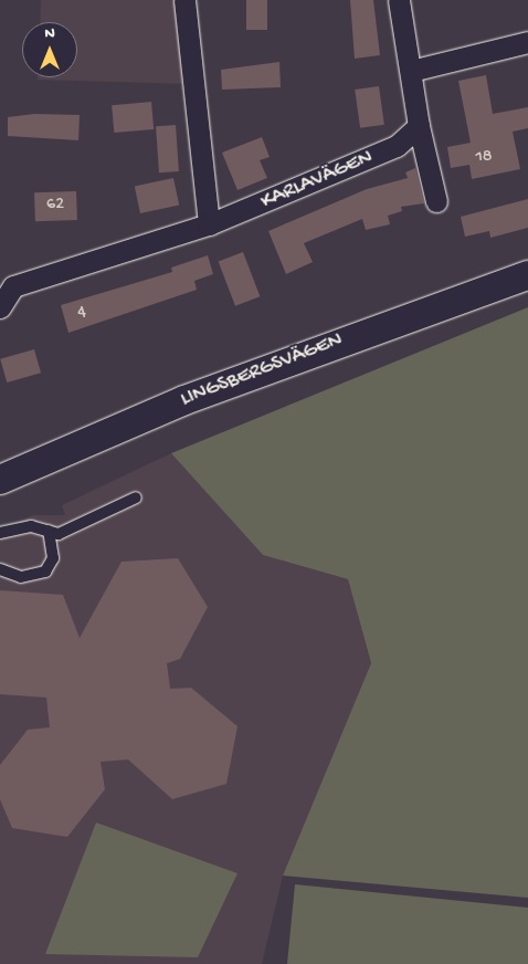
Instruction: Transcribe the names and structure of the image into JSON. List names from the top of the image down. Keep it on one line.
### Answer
{"streets":{"street":["KARLAVÄGEN","LINGSBERGSVÄGEN"]},"house_numbers":["18","62","4"],"north":"top"}
